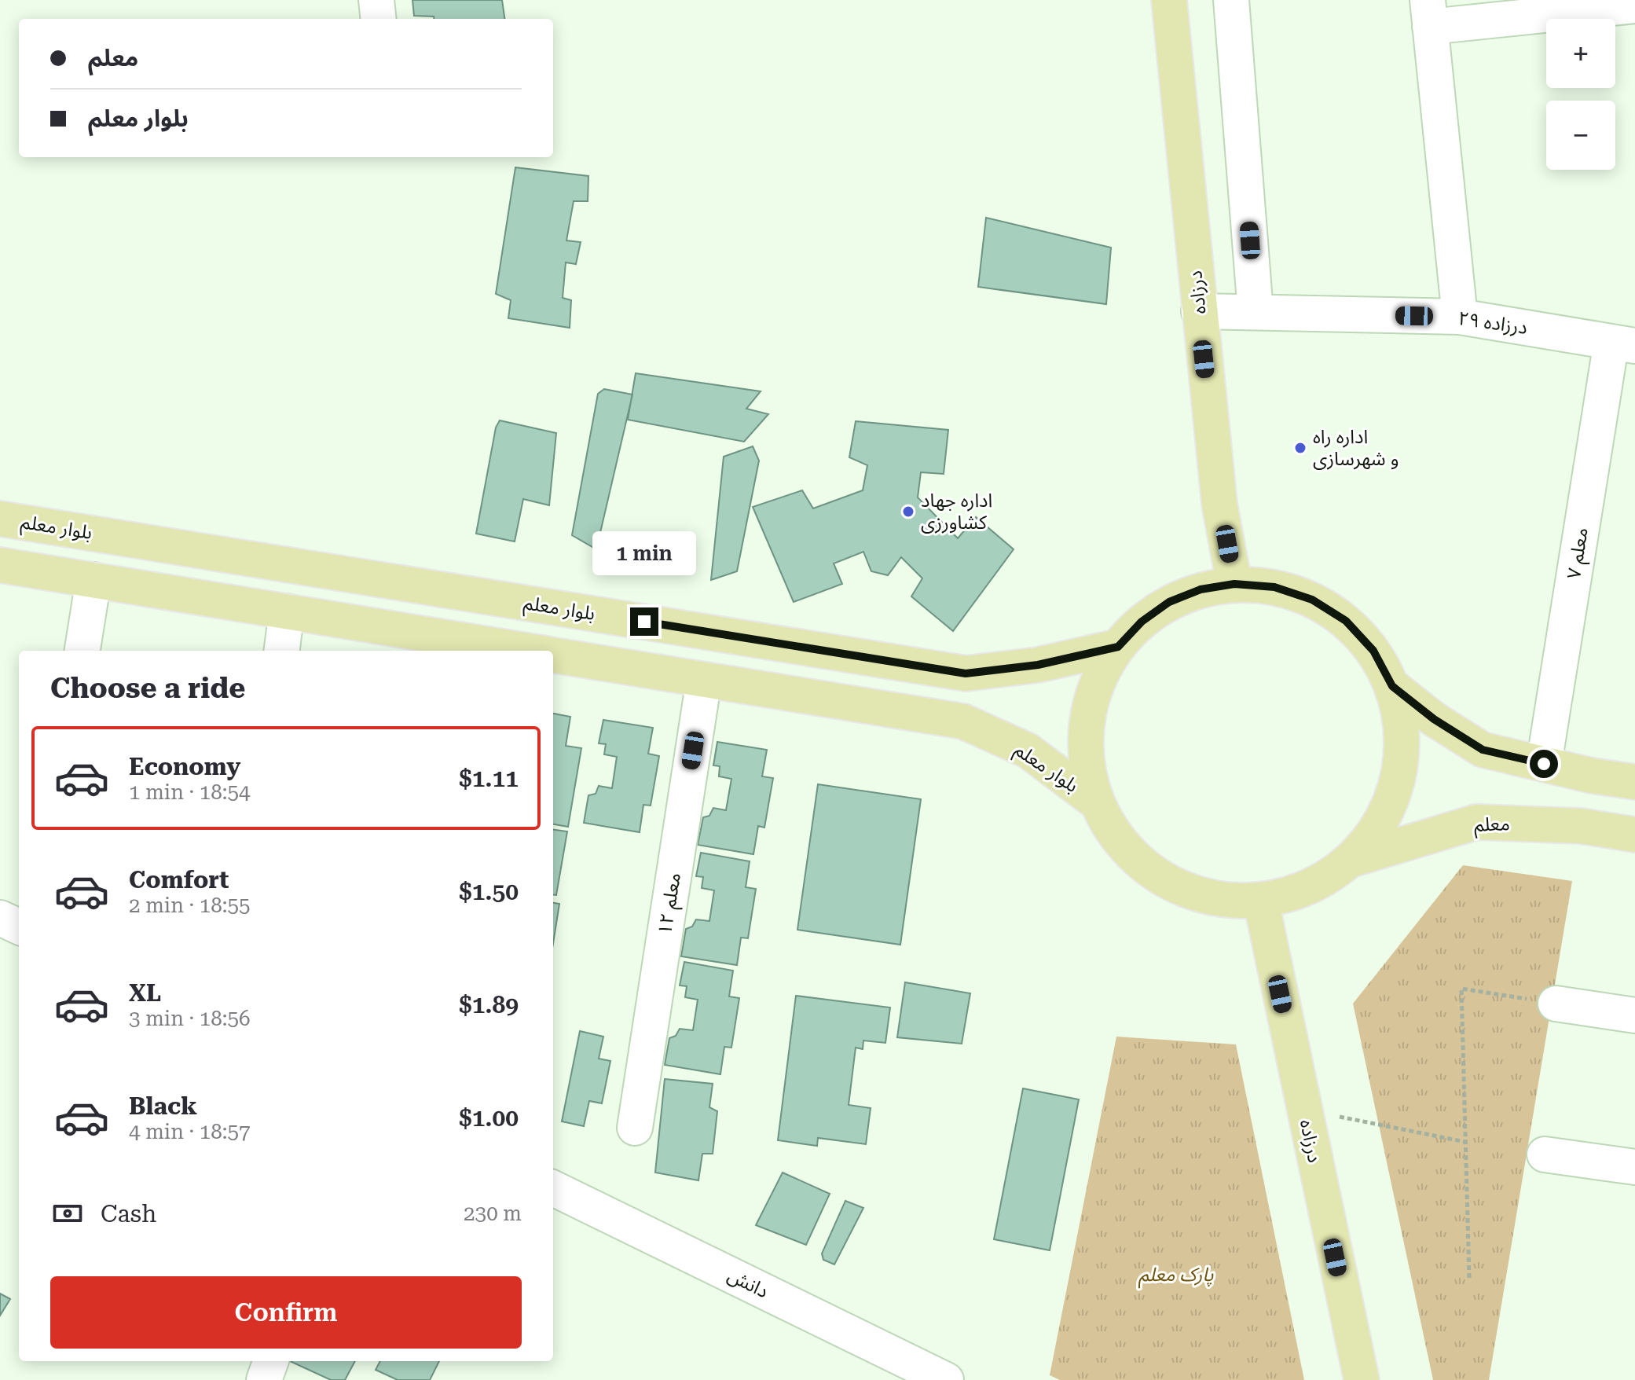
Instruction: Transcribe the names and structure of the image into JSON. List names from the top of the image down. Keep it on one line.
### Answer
{"streets":{"main road":["درزاده","بلوار معلم","معلم"],"street":["درزاده ۲۹","معلم ۷","معلم ۱۲","دانش"]},"crossings":[["درزاده","درزاده ۲۹"],["درزاده ۲۹","معلم ۷"],["بلوار معلم","معلم ۱۲"]],"parks":["پارک معلم"],"places":["اداره راه و شهرسازی","اداره جهاد کشاورزی"],"page":{"map_buttons":["+","−"],"banner":["معلم","بلوار معلم"],"bubble":"1 min","heading":"Choose a ride","list":[{"name":"Economy","note":"1 min · 18:54","value":"$1.11"},{"name":"Comfort","note":"2 min · 18:55","value":"$1.50"},{"name":"XL","note":"3 min · 18:56","value":"$1.89"},{"name":"Black","note":"4 min · 18:57","value":"$1.00"}],"pay":["Cash","230 m"],"buttons":"Confirm"}}
